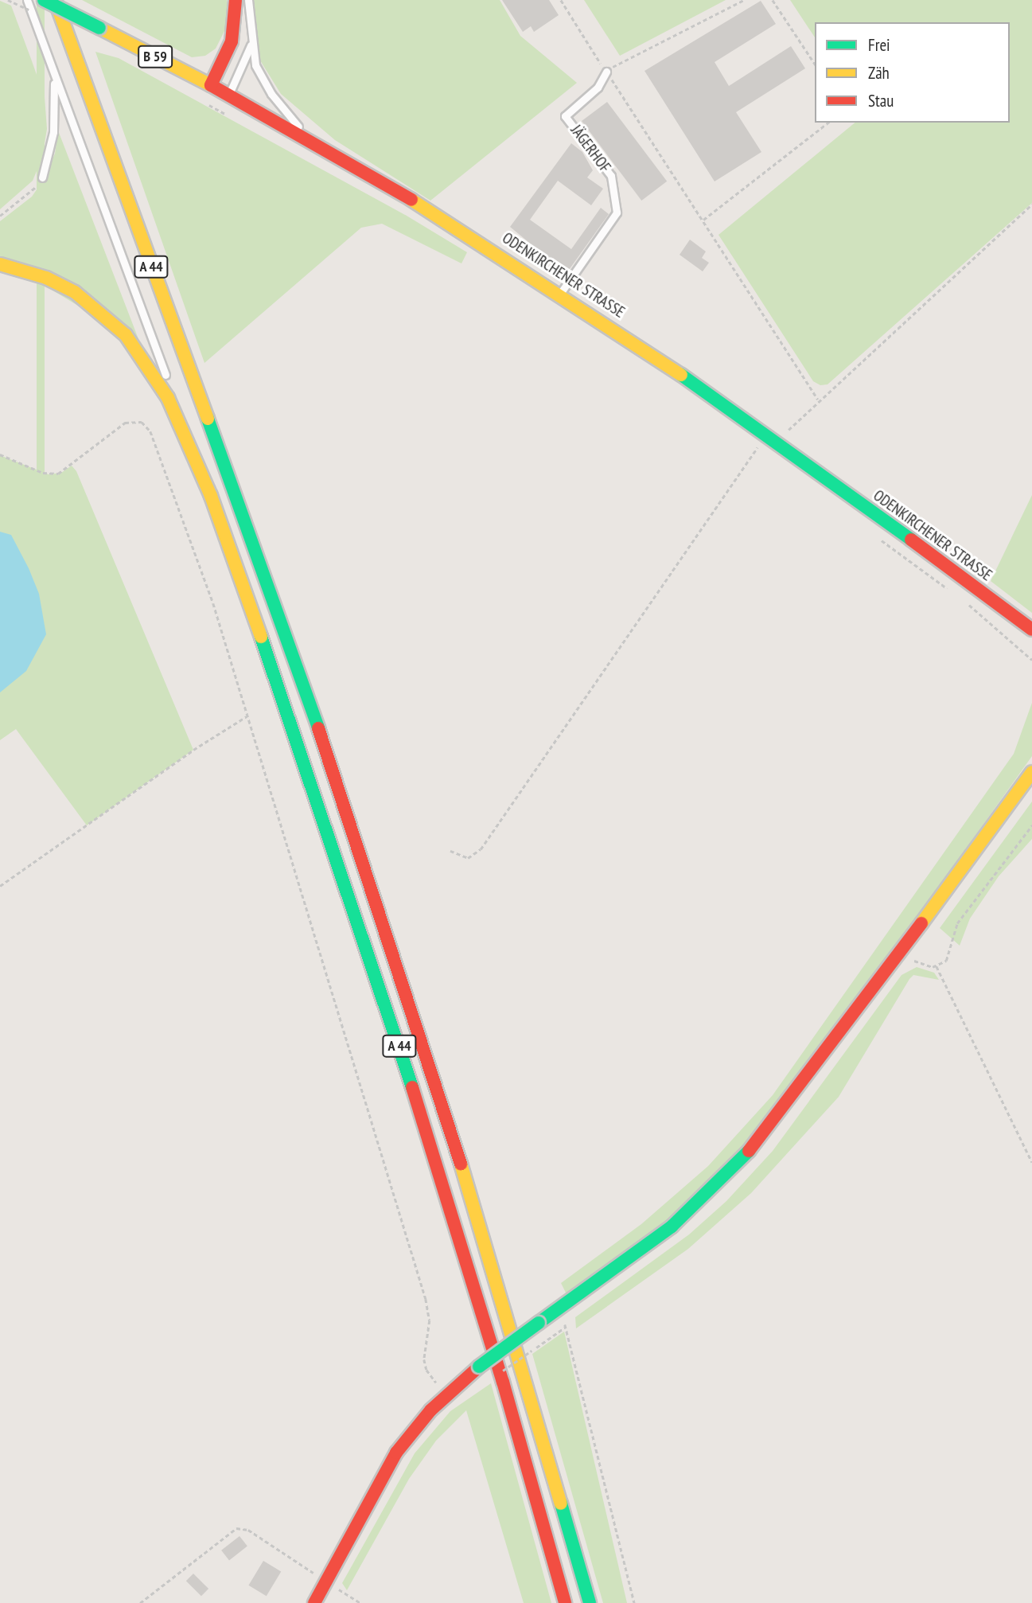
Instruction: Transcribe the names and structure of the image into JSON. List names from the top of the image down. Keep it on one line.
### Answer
{"streets":{"main road":["B 59","A 44","ODENKIRCHENER STRASSE"],"lane":["JÄGERHOF"]},"crossings":[["JÄGERHOF","ODENKIRCHENER STRASSE"]],"legend":["Frei","Zäh","Stau"]}
